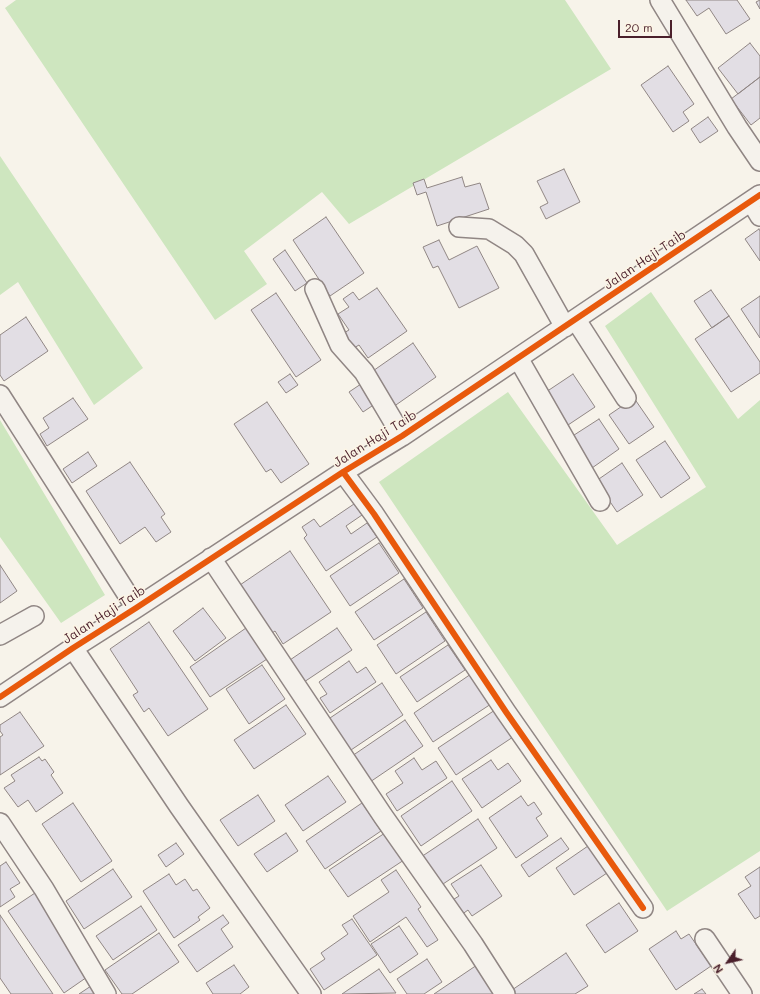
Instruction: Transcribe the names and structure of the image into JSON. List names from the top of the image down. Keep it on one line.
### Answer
{"streets":{"street":["Jalan Haji Taib"]},"scale_bar":"20 m","north":"bottom left"}
